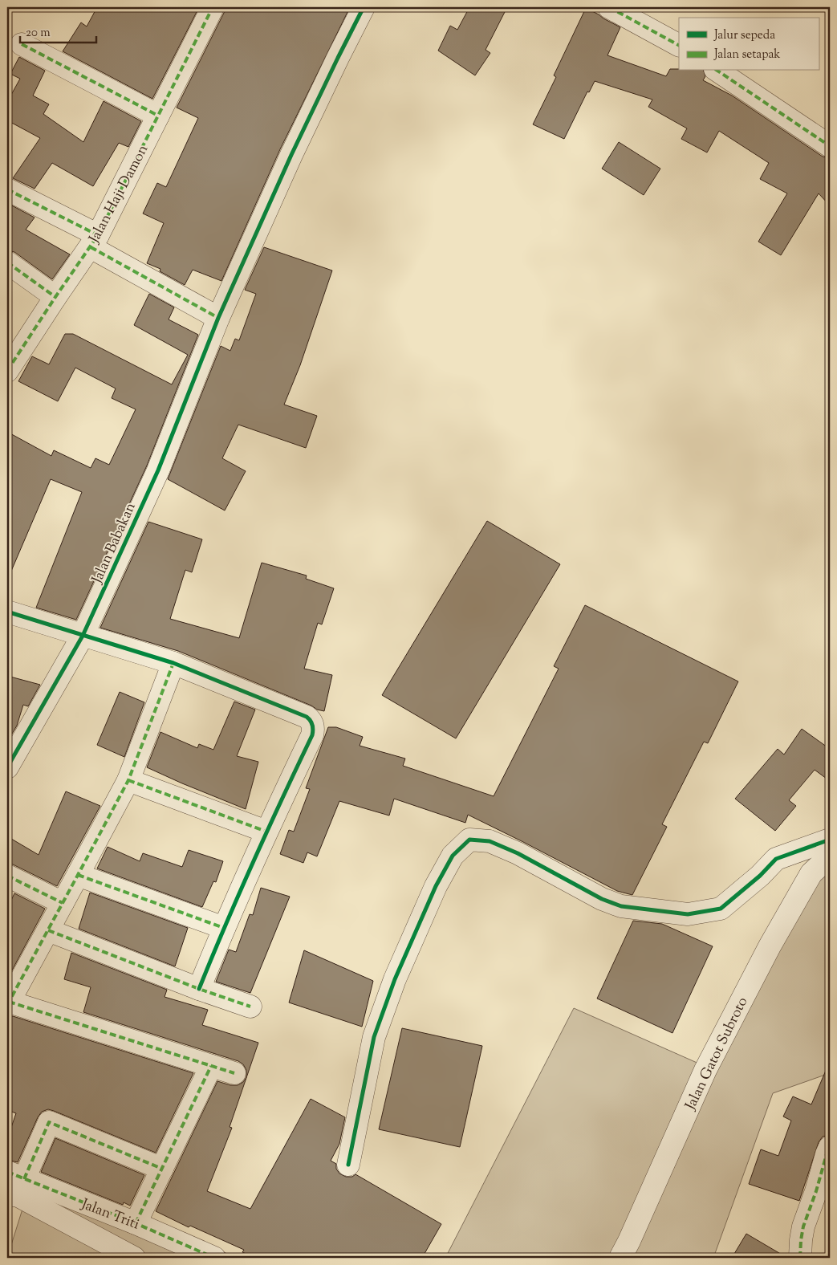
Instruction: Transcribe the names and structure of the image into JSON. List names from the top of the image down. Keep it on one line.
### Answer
{"streets":{"street":["Jalan Haji Damon","Jalan Babakan","Jalan Gatot Subroto","Jalan Triti"]},"legend":["Jalur sepeda","Jalan setapak"],"scale_bar":"20 m"}
